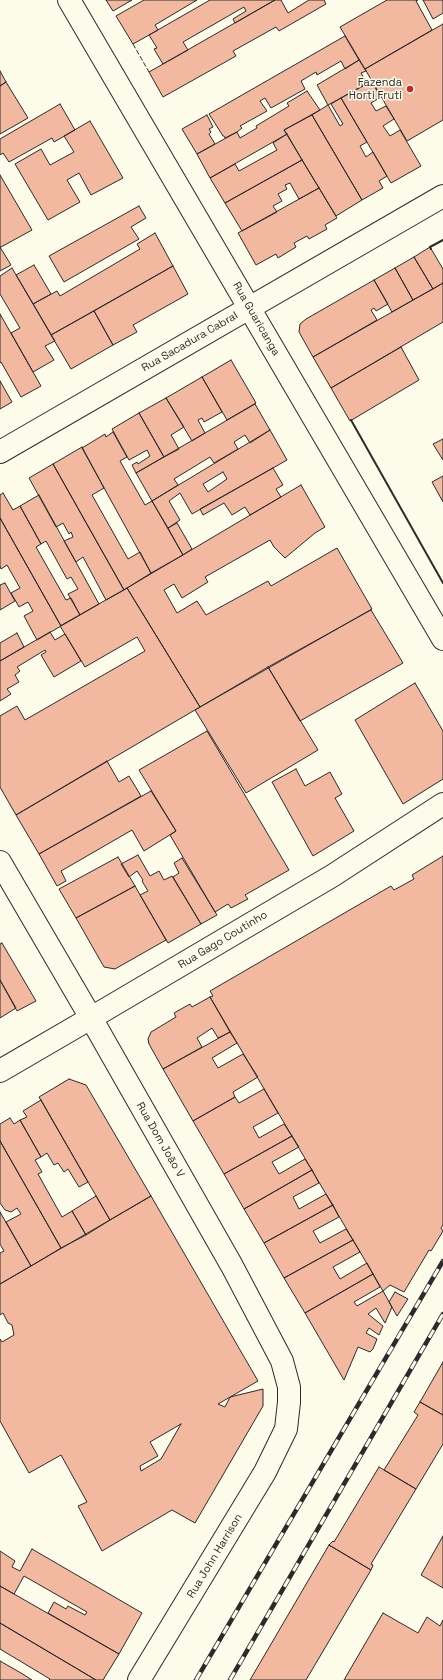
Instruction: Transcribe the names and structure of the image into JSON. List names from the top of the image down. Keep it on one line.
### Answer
{"streets":{"street":["Rua Guaricanga","Rua Sacadura Cabral","Rua Gago Coutinho","Rua Dom João V","Rua John Harrison"]},"crossings":[["Rua Guaricanga","Rua Sacadura Cabral"],["Rua Gago Coutinho","Rua Dom João V"],["Rua Dom João V","Rua John Harrison"]],"places":["Fazenda Horti Fruti"]}
